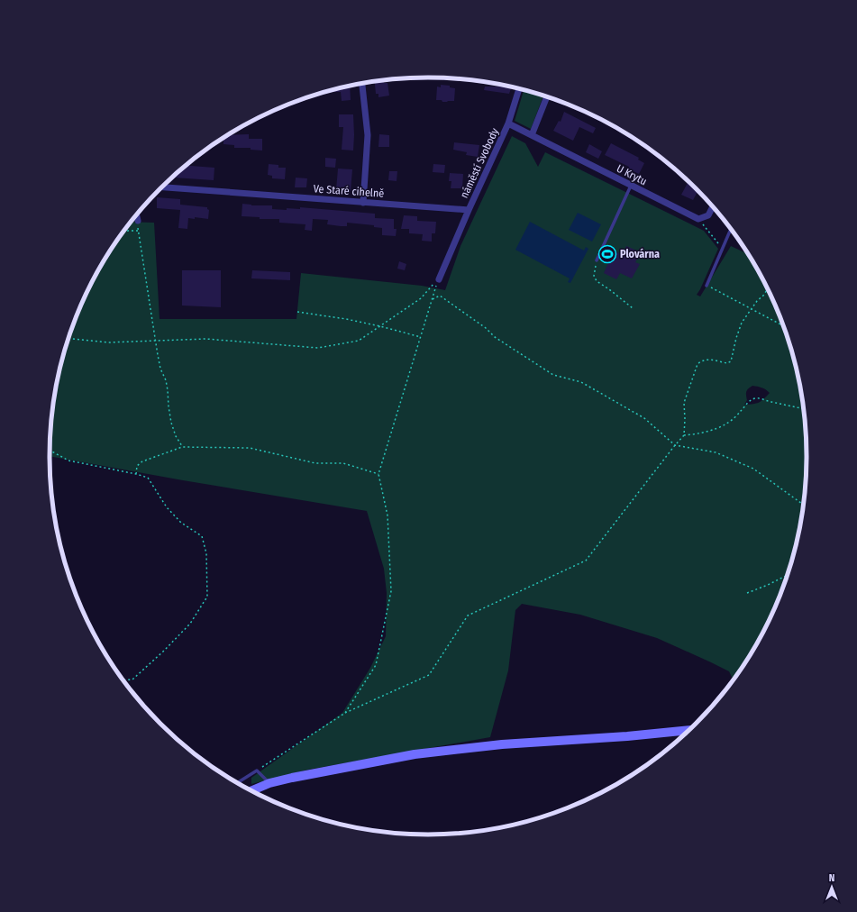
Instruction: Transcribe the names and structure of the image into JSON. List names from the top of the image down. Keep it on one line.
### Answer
{"streets":{"street":["náměstí Svobody","U Krytu","Ve Staré cihelně"]},"crossings":[["náměstí Svobody","U Krytu"],["náměstí Svobody","Ve Staré cihelně"]],"places":{"sports":["Plovárna"]},"north":"top"}
